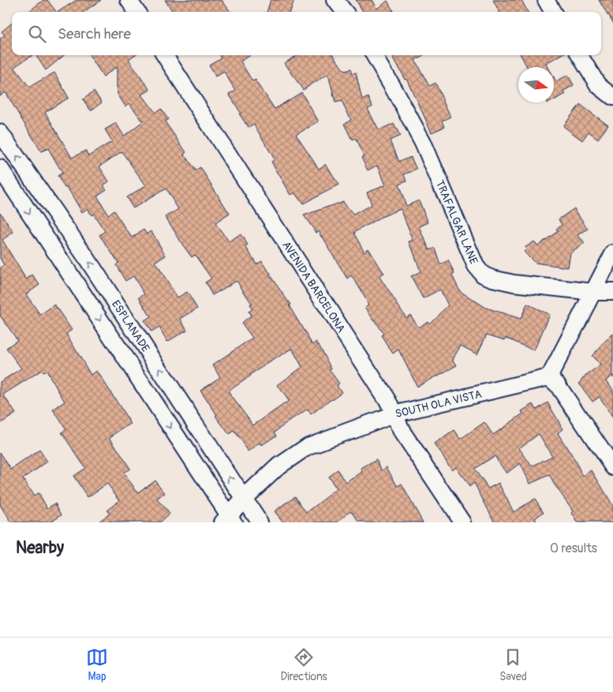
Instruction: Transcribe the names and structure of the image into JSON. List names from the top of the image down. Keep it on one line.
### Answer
{"streets":{"street":["TRAFALGAR LANE","AVENIDA BARCELONA","ESPLANADE","SOUTH OLA VISTA"]},"crossings":[["AVENIDA BARCELONA","SOUTH OLA VISTA"],["ESPLANADE","SOUTH OLA VISTA"]],"north":"right","page":{"search":"Search here","heading":["Nearby","0 results"],"nav":["Map","Directions","Saved"]}}
